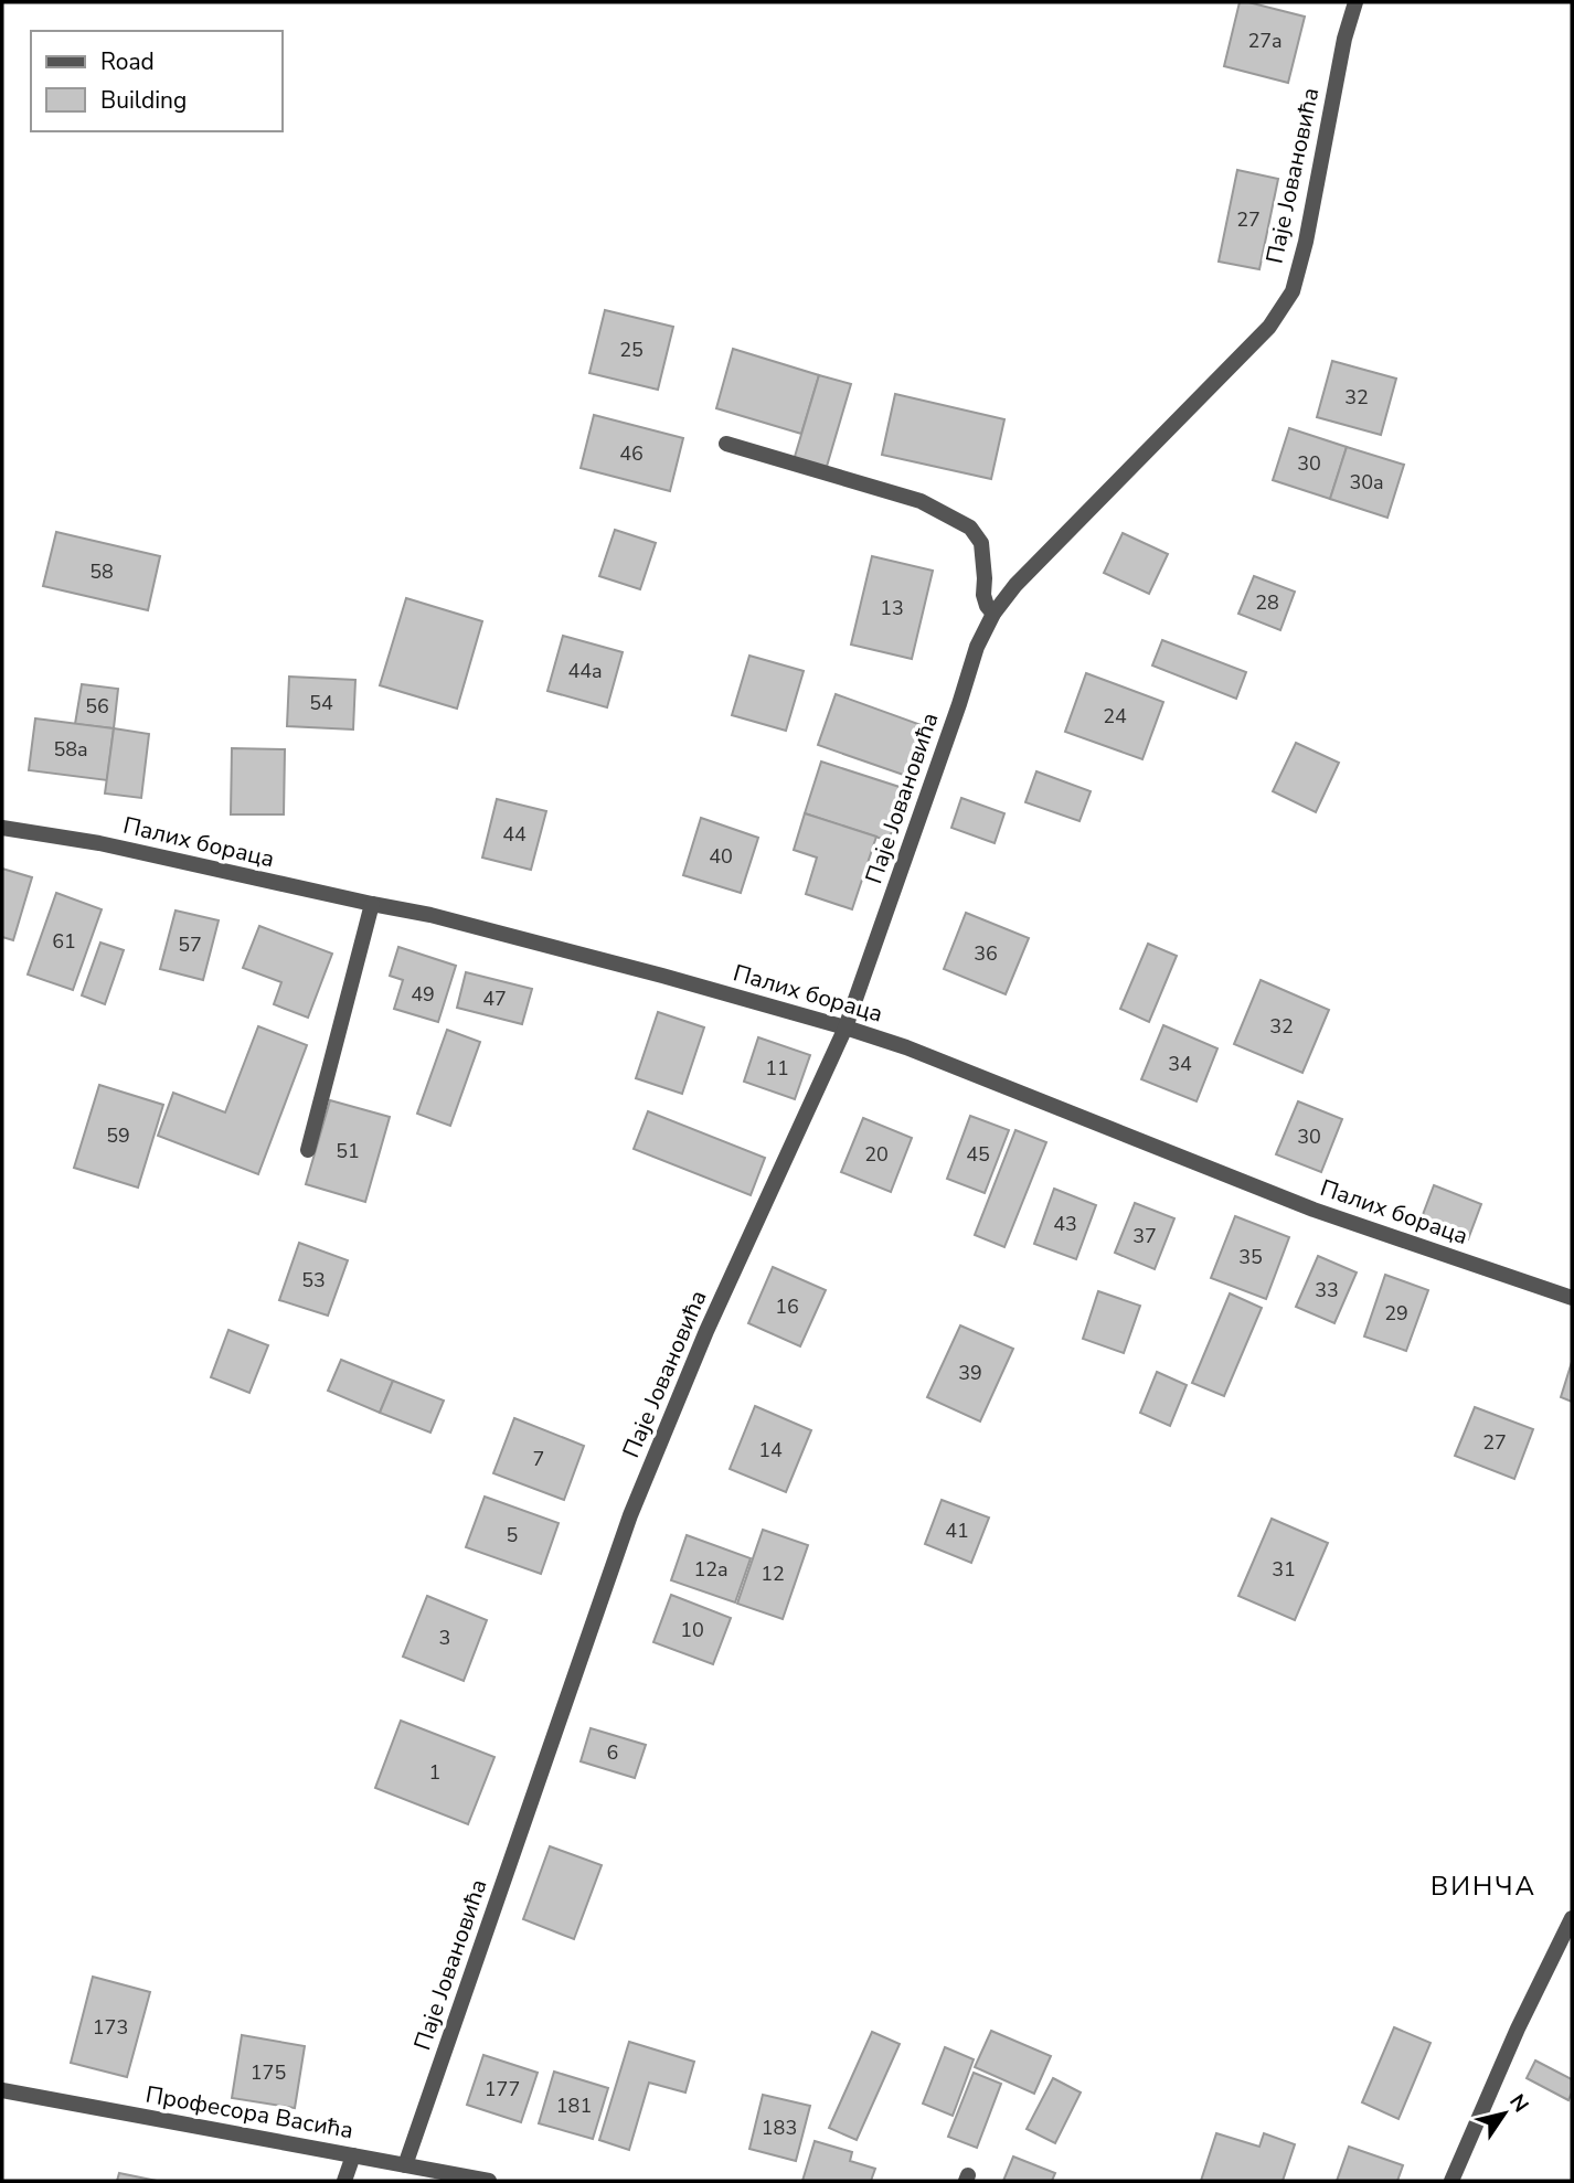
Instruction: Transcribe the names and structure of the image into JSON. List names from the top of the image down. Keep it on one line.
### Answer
{"streets":{"street":["Паје Јовановића","Палих бораца","Професора Васића"]},"crossings":[["Паје Јовановића","Палих бораца"],["Паје Јовановића","Професора Васића"]],"districts":["ВИНЧА"],"house_numbers":["27a","27","25","32","46","30","30a","58","28","13","44a","54","56","24","58a","44","40","61","57","36","49","47","32","34","11","59","30","51","20","45","43","37","35","53","33","16","29","39","27","14","7","41","5","12a","31","12","10","3","6","1","173","175","177","181","183"],"legend":["Road","Building"],"north":"top right"}
